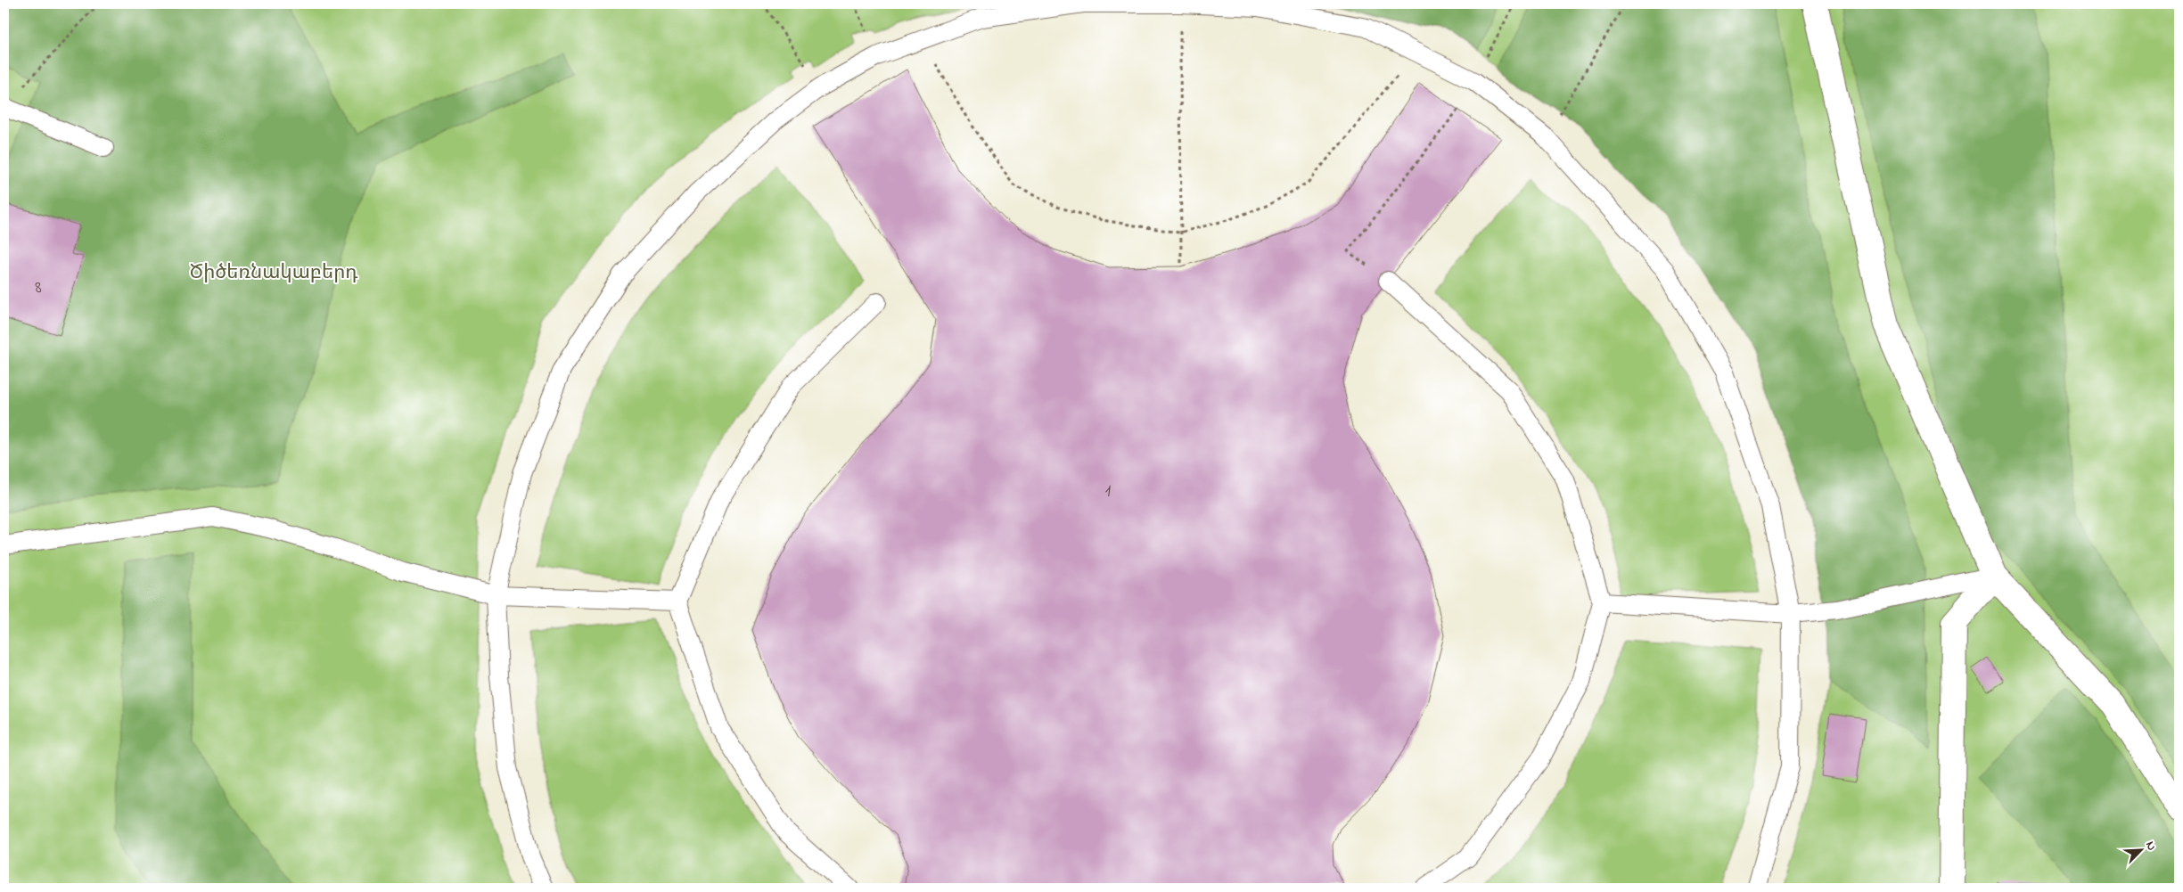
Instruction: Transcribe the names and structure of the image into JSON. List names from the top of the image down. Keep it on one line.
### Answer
{"parks":["Ծիծեռնակաբերդ"],"house_numbers":["8","1"],"north":"top right"}
